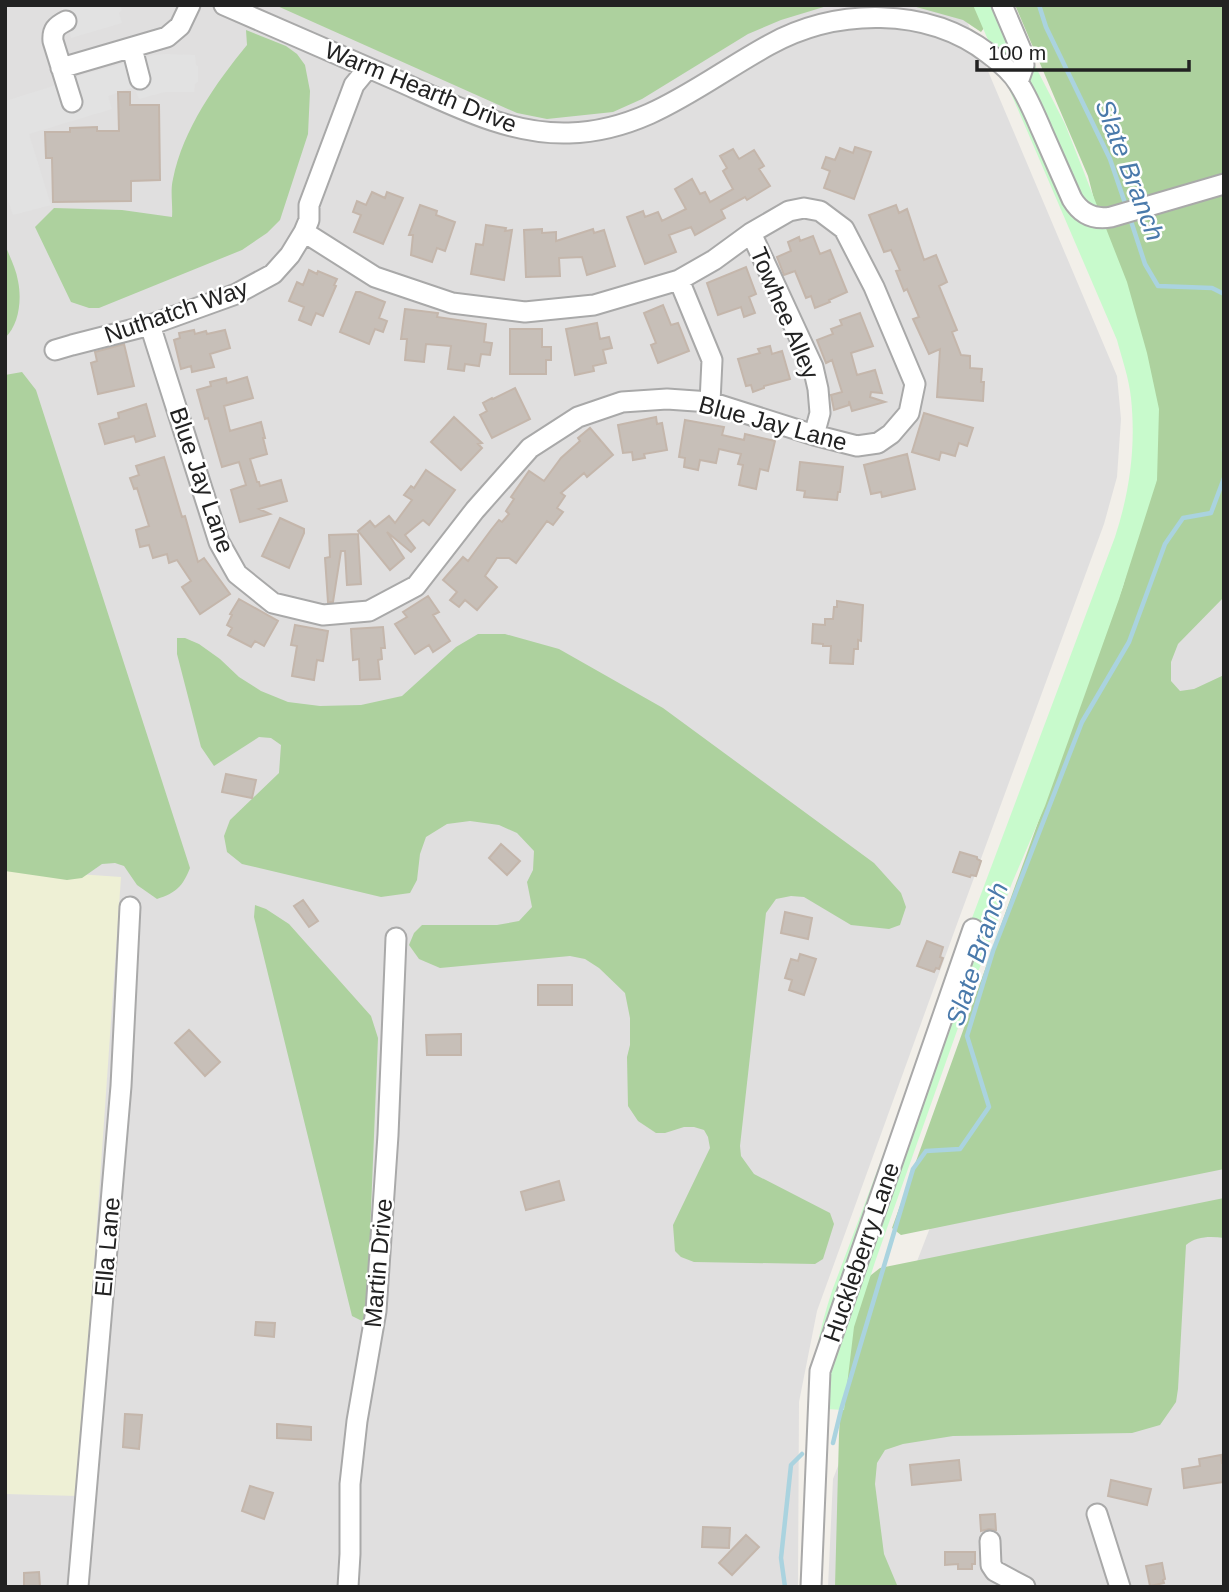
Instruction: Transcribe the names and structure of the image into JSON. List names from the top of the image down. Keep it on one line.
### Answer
{"streets":{"street":["Warm Hearth Drive","Nuthatch Way","Towhee Alley","Blue Jay Lane","Ella Lane","Huckleberry Lane","Martin Drive"]},"crossings":[["Warm Hearth Drive","Nuthatch Way"],["Nuthatch Way","Blue Jay Lane"],["Towhee Alley","Blue Jay Lane"]],"water":["Slate Branch"],"scale_bar":"100 m"}
